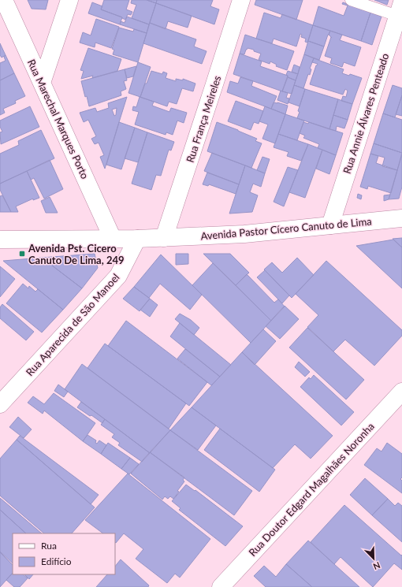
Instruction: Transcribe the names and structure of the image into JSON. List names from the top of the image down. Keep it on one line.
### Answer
{"streets":{"street":["Rua Annie Álvares Penteado","Rua Marechal Marques Porto","Rua França Meireles","Avenida Pastor Cícero Canuto de Lima","Rua Aparecida de São Manoel","Rua Doutor Edgard Magalhães Noronha"]},"crossings":[["Rua Annie Álvares Penteado","Avenida Pastor Cícero Canuto de Lima"],["Rua Marechal Marques Porto","Avenida Pastor Cícero Canuto de Lima"],["Rua França Meireles","Avenida Pastor Cícero Canuto de Lima"],["Avenida Pastor Cícero Canuto de Lima","Rua Aparecida de São Manoel"]],"places":{"transit":["Avenida Pst. Cicero Canuto De Lima, 249"]},"legend":["Rua","Edifício"],"north":"bottom right"}
